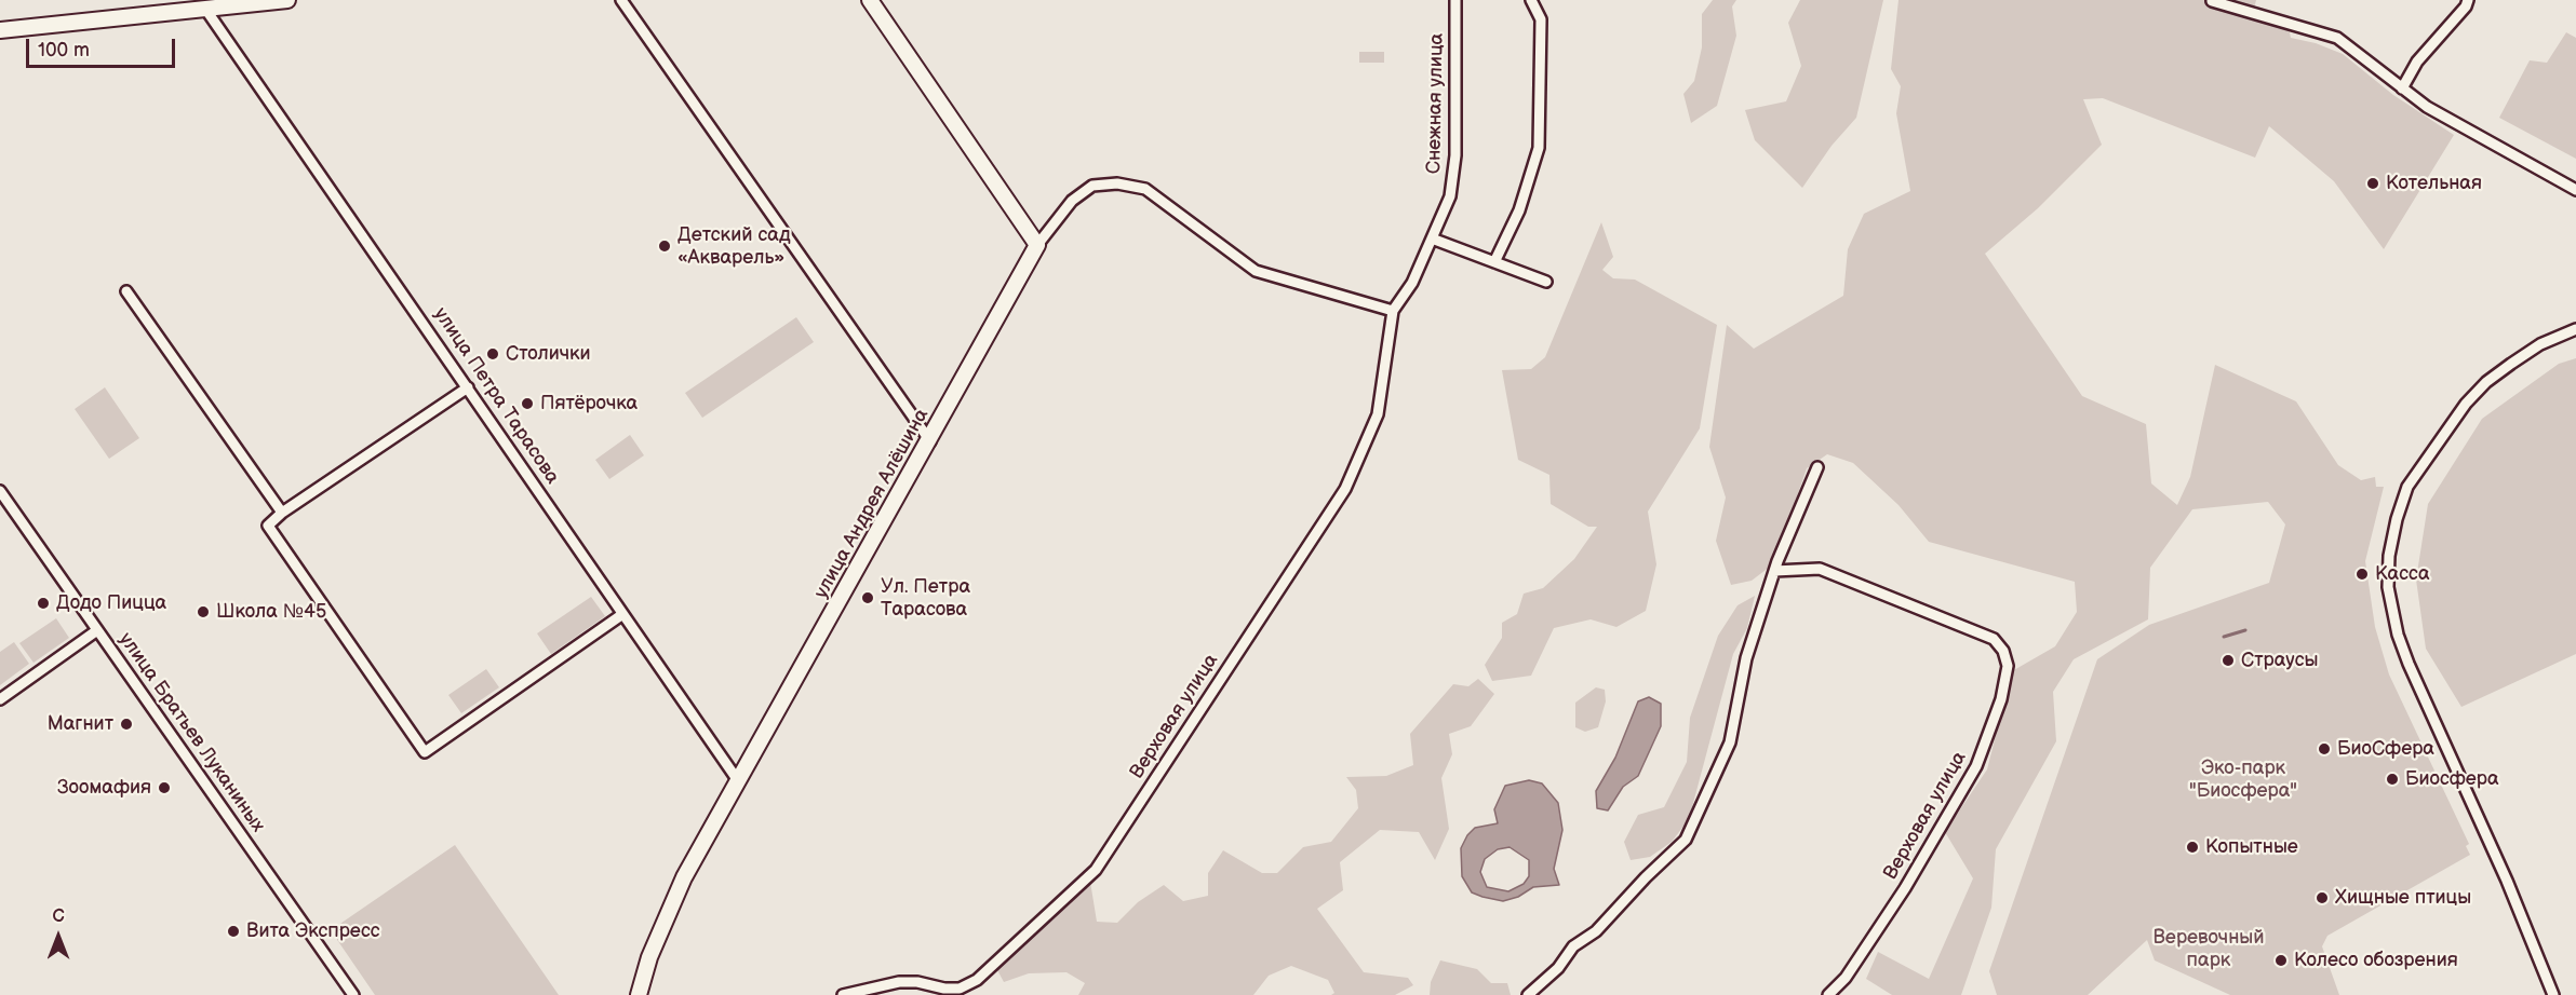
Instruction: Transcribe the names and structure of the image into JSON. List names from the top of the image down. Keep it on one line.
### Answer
{"streets":{"street":["Снежная улица","улица Петра Тарасова","улица Андрея Алёшина","Верховая улица","улица Братьев Луканиных"]},"crossings":[["Снежная улица","Верховая улица"],["улица Петра Тарасова","улица Андрея Алёшина"]],"parks":["Эко-парк \"Биосфера\"","Веревочный парк"],"places":["Котельная","Детский сад «Акварель»","Столички","Пятёрочка","Касса","Ул. Петра Тарасова","Додо Пицца","Школа №45","Страусы","Магнит","БиоСфера","Биосфера","Зоомафия","Копытные","Хищные птицы","Вита Экспресс","Колесо обозрения"],"scale_bar":"100 m","north":"top"}
